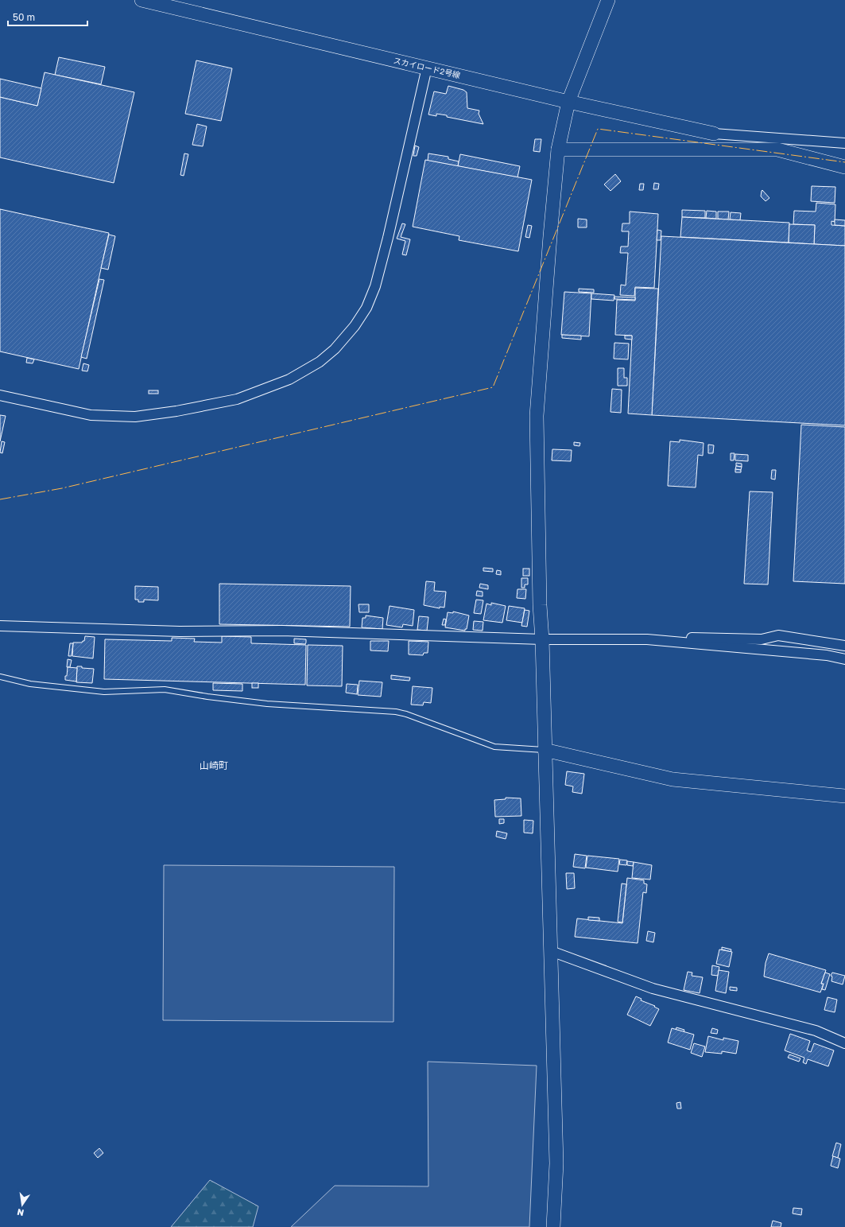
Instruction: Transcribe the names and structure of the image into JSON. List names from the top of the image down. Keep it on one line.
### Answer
{"streets":{"street":["スカイロード2号線"]},"districts":["山崎町"],"scale_bar":"50 m","north":"bottom"}
